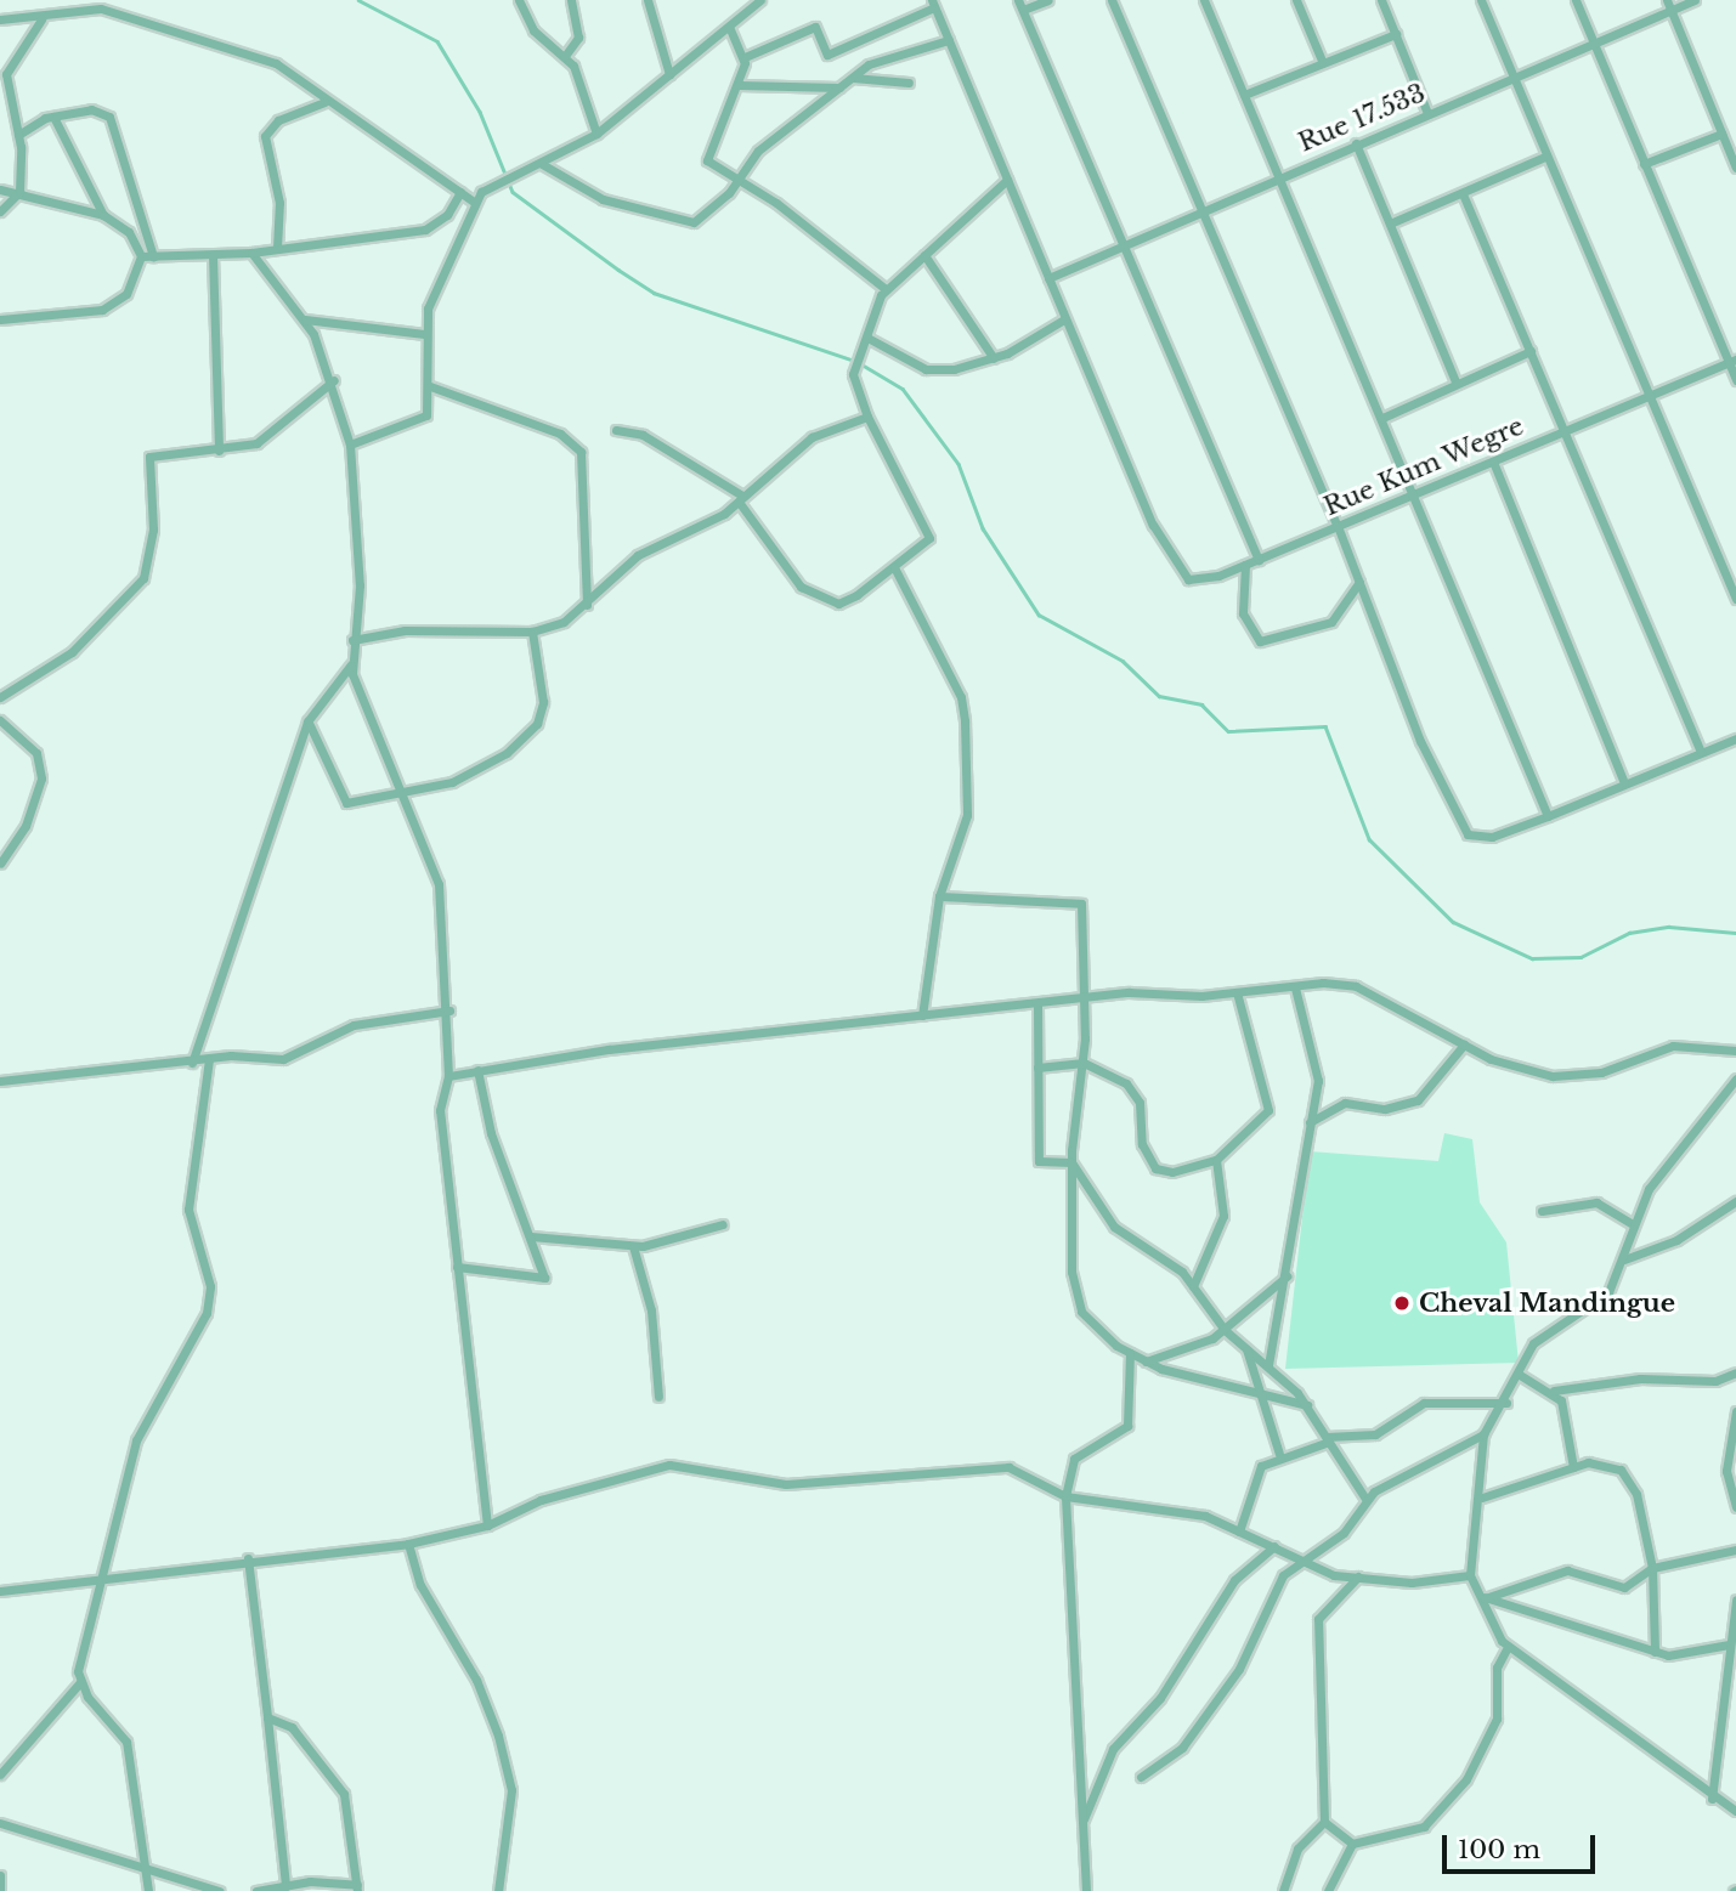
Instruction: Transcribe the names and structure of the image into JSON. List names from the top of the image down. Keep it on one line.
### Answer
{"streets":{"street":["Rue 17.533","Rue Kum Wegre"]},"places":["Cheval Mandingue"],"scale_bar":"100 m"}
